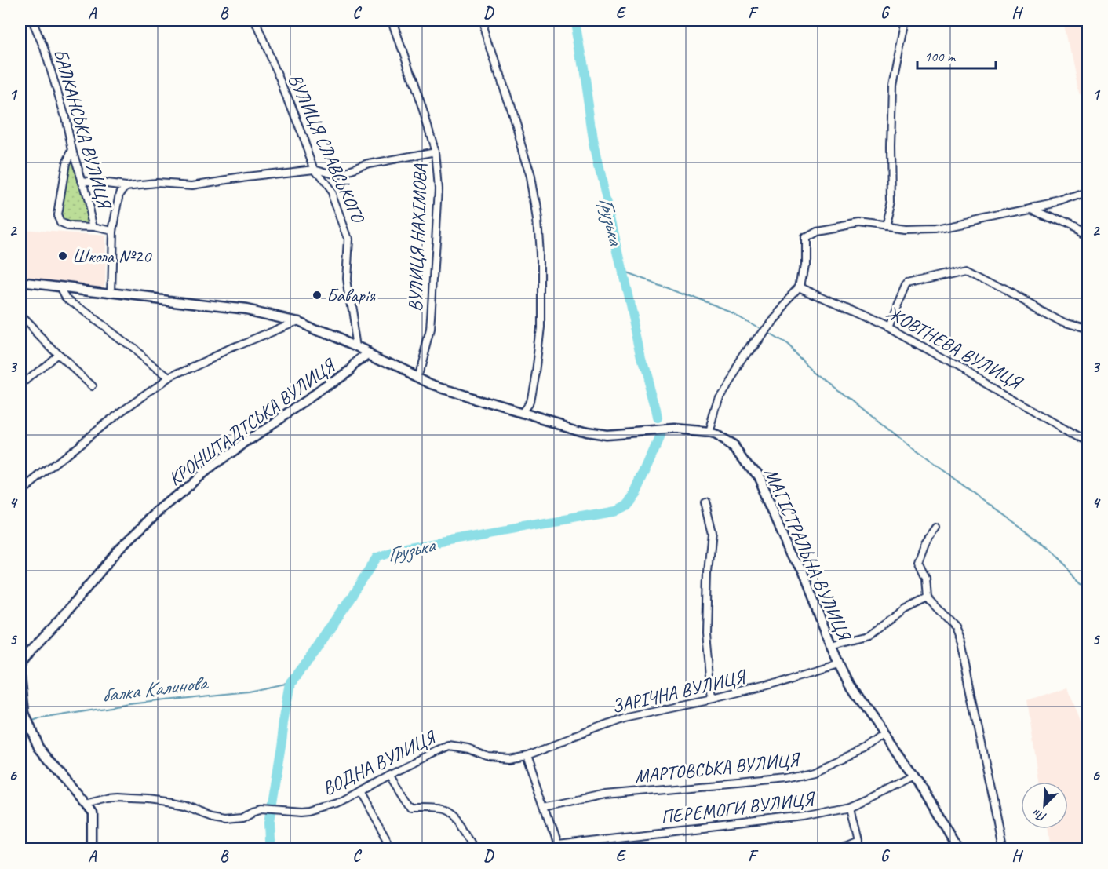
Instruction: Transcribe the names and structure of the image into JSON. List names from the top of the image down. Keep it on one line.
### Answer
{"streets":{"main road":["КРОНШТАДТСЬКА ВУЛИЦЯ","МАГІСТРАЛЬНА ВУЛИЦЯ"],"street":["БАЛКАНСЬКА ВУЛИЦЯ","ВУЛИЦЯ СЛАВСЬКОГО","ВУЛИЦЯ НАХІМОВА","ЖОВТНЕВА ВУЛИЦЯ","ЗАРІЧНА ВУЛИЦЯ","ВОДНА ВУЛИЦЯ","МАРТОВСЬКА ВУЛИЦЯ","ПЕРЕМОГИ ВУЛИЦЯ"]},"crossings":[["ВУЛИЦЯ СЛАВСЬКОГО","МАГІСТРАЛЬНА ВУЛИЦЯ"],["ВУЛИЦЯ НАХІМОВА","МАГІСТРАЛЬНА ВУЛИЦЯ"],["КРОНШТАДТСЬКА ВУЛИЦЯ","МАГІСТРАЛЬНА ВУЛИЦЯ"],["МАГІСТРАЛЬНА ВУЛИЦЯ","ЗАРІЧНА ВУЛИЦЯ"],["МАГІСТРАЛЬНА ВУЛИЦЯ","МАРТОВСЬКА ВУЛИЦЯ"],["МАГІСТРАЛЬНА ВУЛИЦЯ","ПЕРЕМОГИ ВУЛИЦЯ"],["ЗАРІЧНА ВУЛИЦЯ","ВОДНА ВУЛИЦЯ"]],"water":["Грузька","балка Калинова"],"places":["Школа №20","Баварія"],"scale_bar":"100 m","north":"bottom left","grid":{"columns":["A","B","C","D","E","F","G","H"],"rows":["1","2","3","4","5","6"]}}
